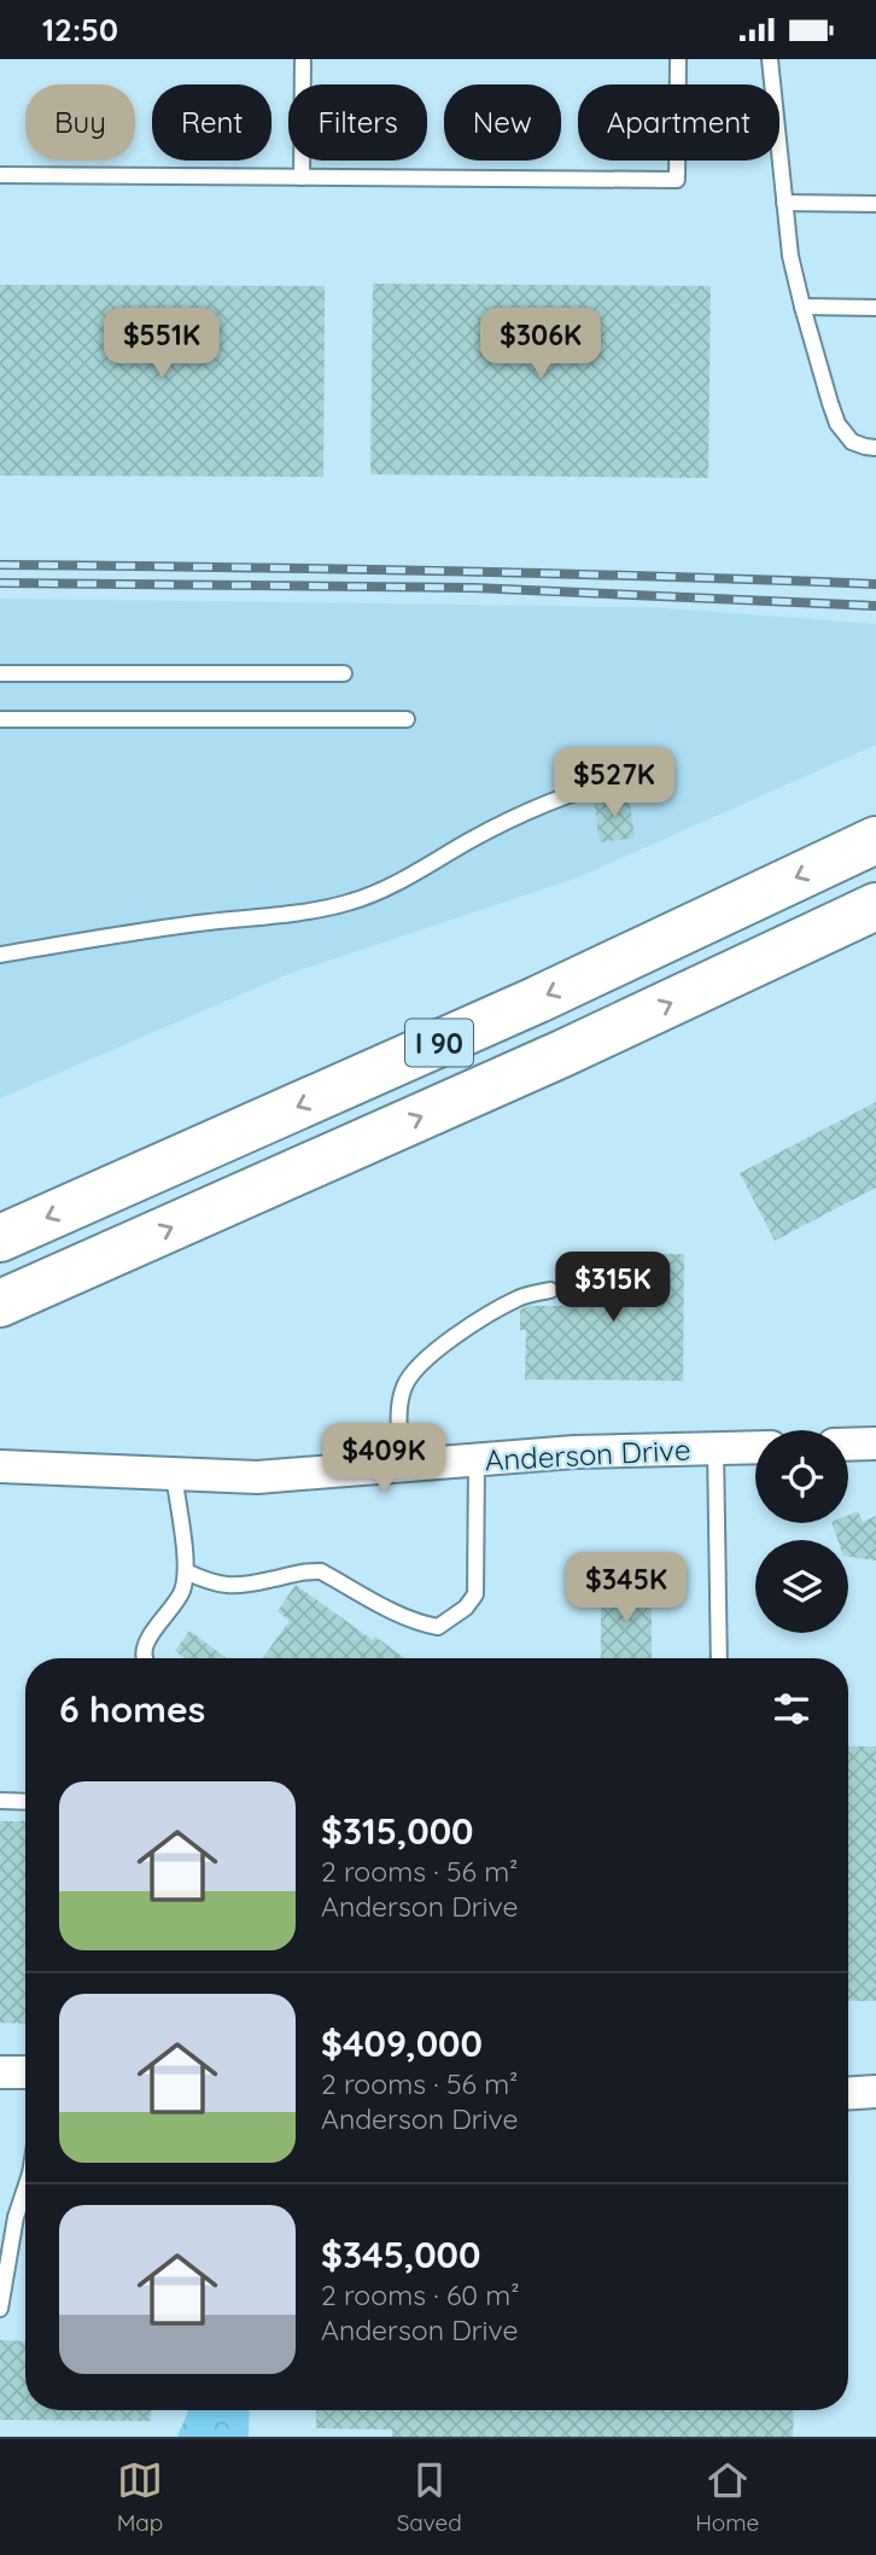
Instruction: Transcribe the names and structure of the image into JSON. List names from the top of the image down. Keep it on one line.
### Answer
{"streets":{"highway":["I 90"],"street":["Anderson Drive"]},"page":{"status":"12:50","chip":["Buy","Rent","Filters","New","Apartment"],"price":["$551K","$306K","$527K","$315K","$409K","$345K"],"heading":"6 homes","list":[{"name":"$315,000","note":"2 rooms · 56 m² · Anderson Drive"},{"name":"$409,000","note":"2 rooms · 56 m² · Anderson Drive"},{"name":"$345,000","note":"2 rooms · 60 m² · Anderson Drive"}],"tabs":["Map","Saved","Home"]}}
